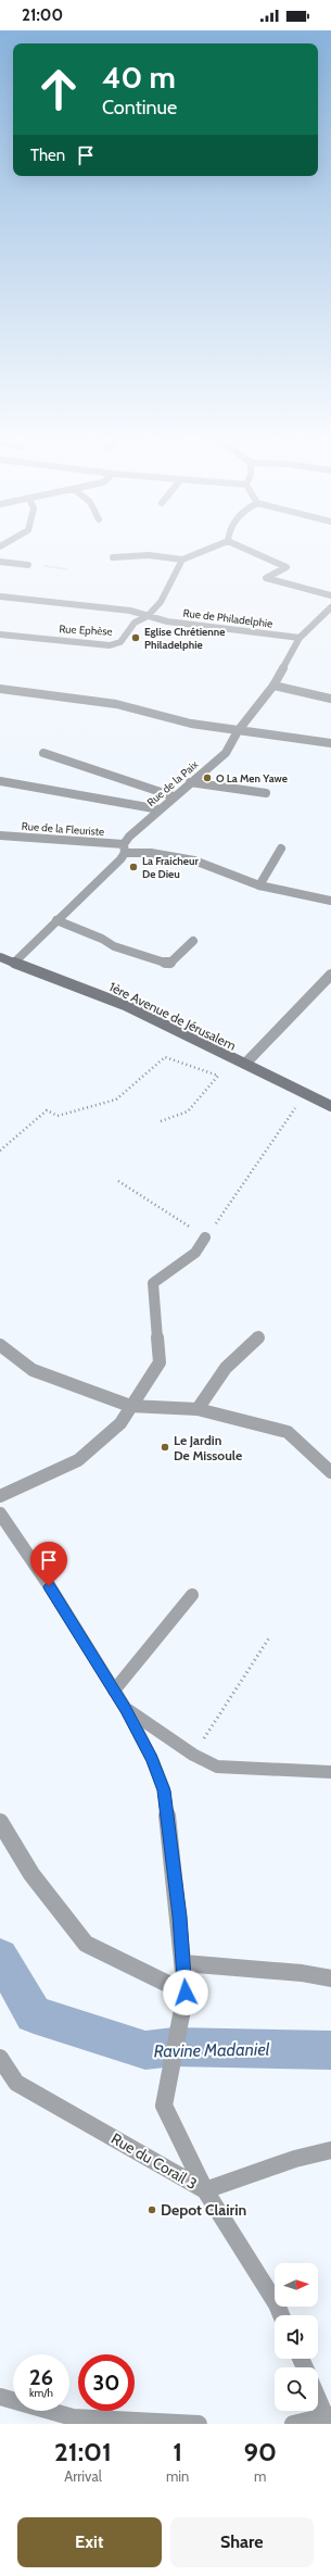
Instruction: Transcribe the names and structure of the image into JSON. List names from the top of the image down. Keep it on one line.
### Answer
{"streets":{"street":["Rue de Philadelphie","Rue Ephèse","Rue de la Paix","Rue de la Fleuriste","1ère Avenue de Jérusalem","Rue du Corail 3"]},"crossings":[["Rue de Philadelphie","Rue Ephèse"],["Rue de Philadelphie","Rue de la Paix"],["Rue de la Paix","Rue de la Fleuriste"],["Rue de la Paix","1ère Avenue de Jérusalem"]],"water":["Ravine Madaniel"],"places":["Eglise Chrétienne Philadelphie","O La Men Yawe","La Fraicheur De Dieu","Le Jardin De Missoule","Depot Clairin"],"north":"right","page":{"status":"21:00","turn":["40 m","Continue"],"then":"Then","speed":"26 km/h","limit":"30","eta":["21:01","Arrival","1","min","90","m"],"buttons":["Exit","Share"]}}
